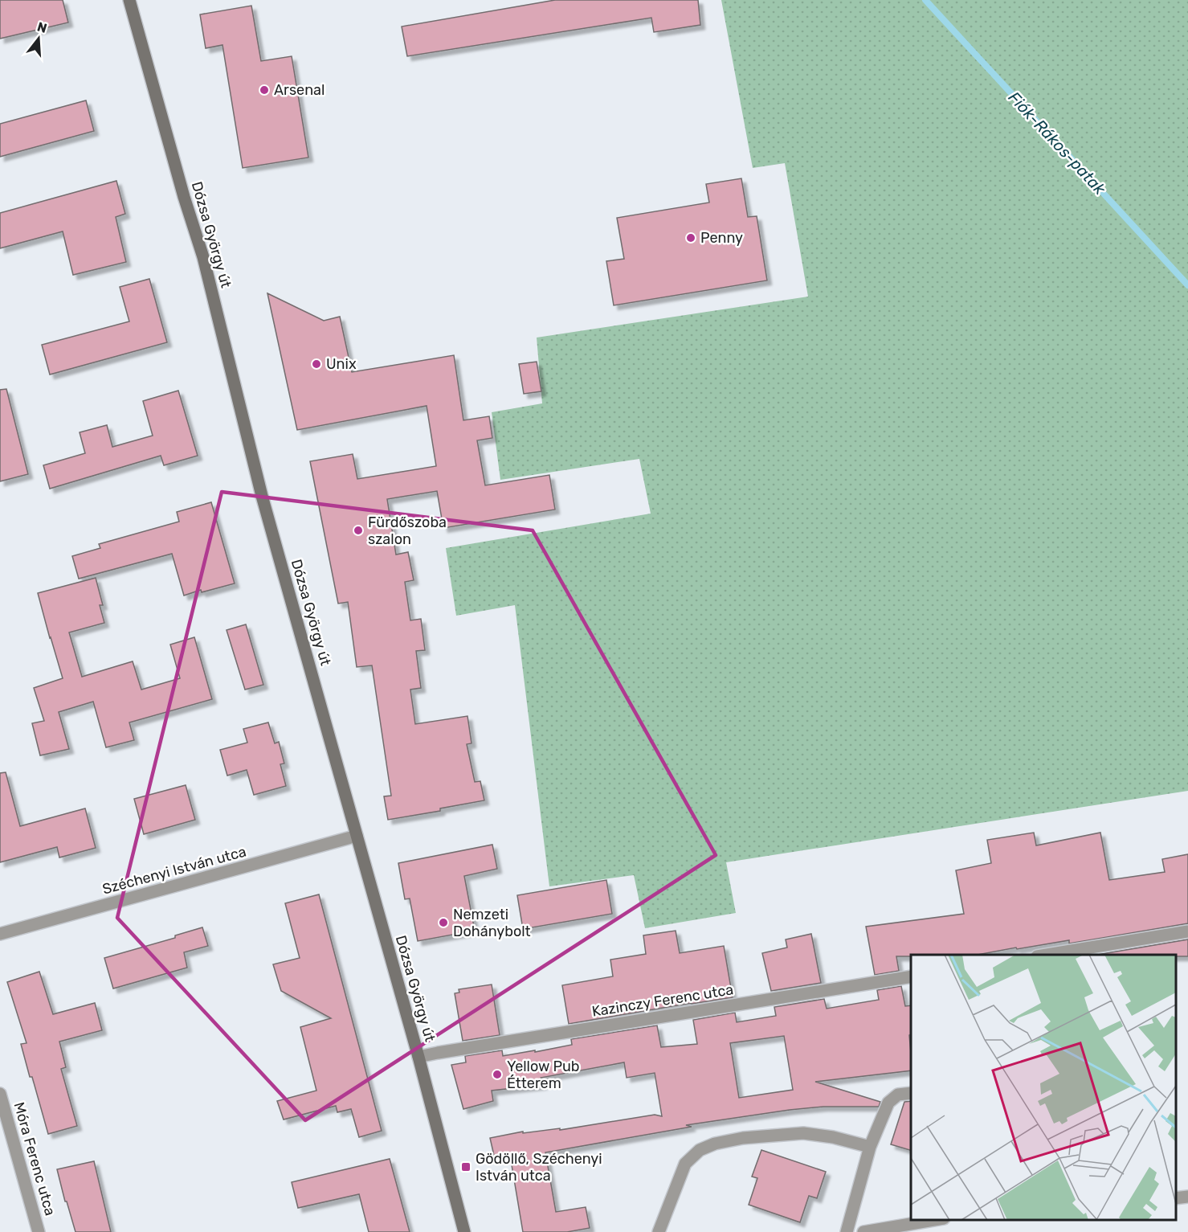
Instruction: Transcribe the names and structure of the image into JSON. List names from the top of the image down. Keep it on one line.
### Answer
{"streets":{"main road":["Dózsa György út"],"street":["Széchenyi István utca","Kazinczy Ferenc utca","Móra Ferenc utca"]},"crossings":[["Dózsa György út","Széchenyi István utca"],["Dózsa György út","Kazinczy Ferenc utca"]],"water":["Fiók-Rákos-patak"],"places":{"other":["Arsenal","Penny","Unix","Fürdőszoba szalon","Nemzeti Dohánybolt","Yellow Pub Étterem"],"transit":["Gödöllő, Széchenyi István utca"]},"north":"top"}
